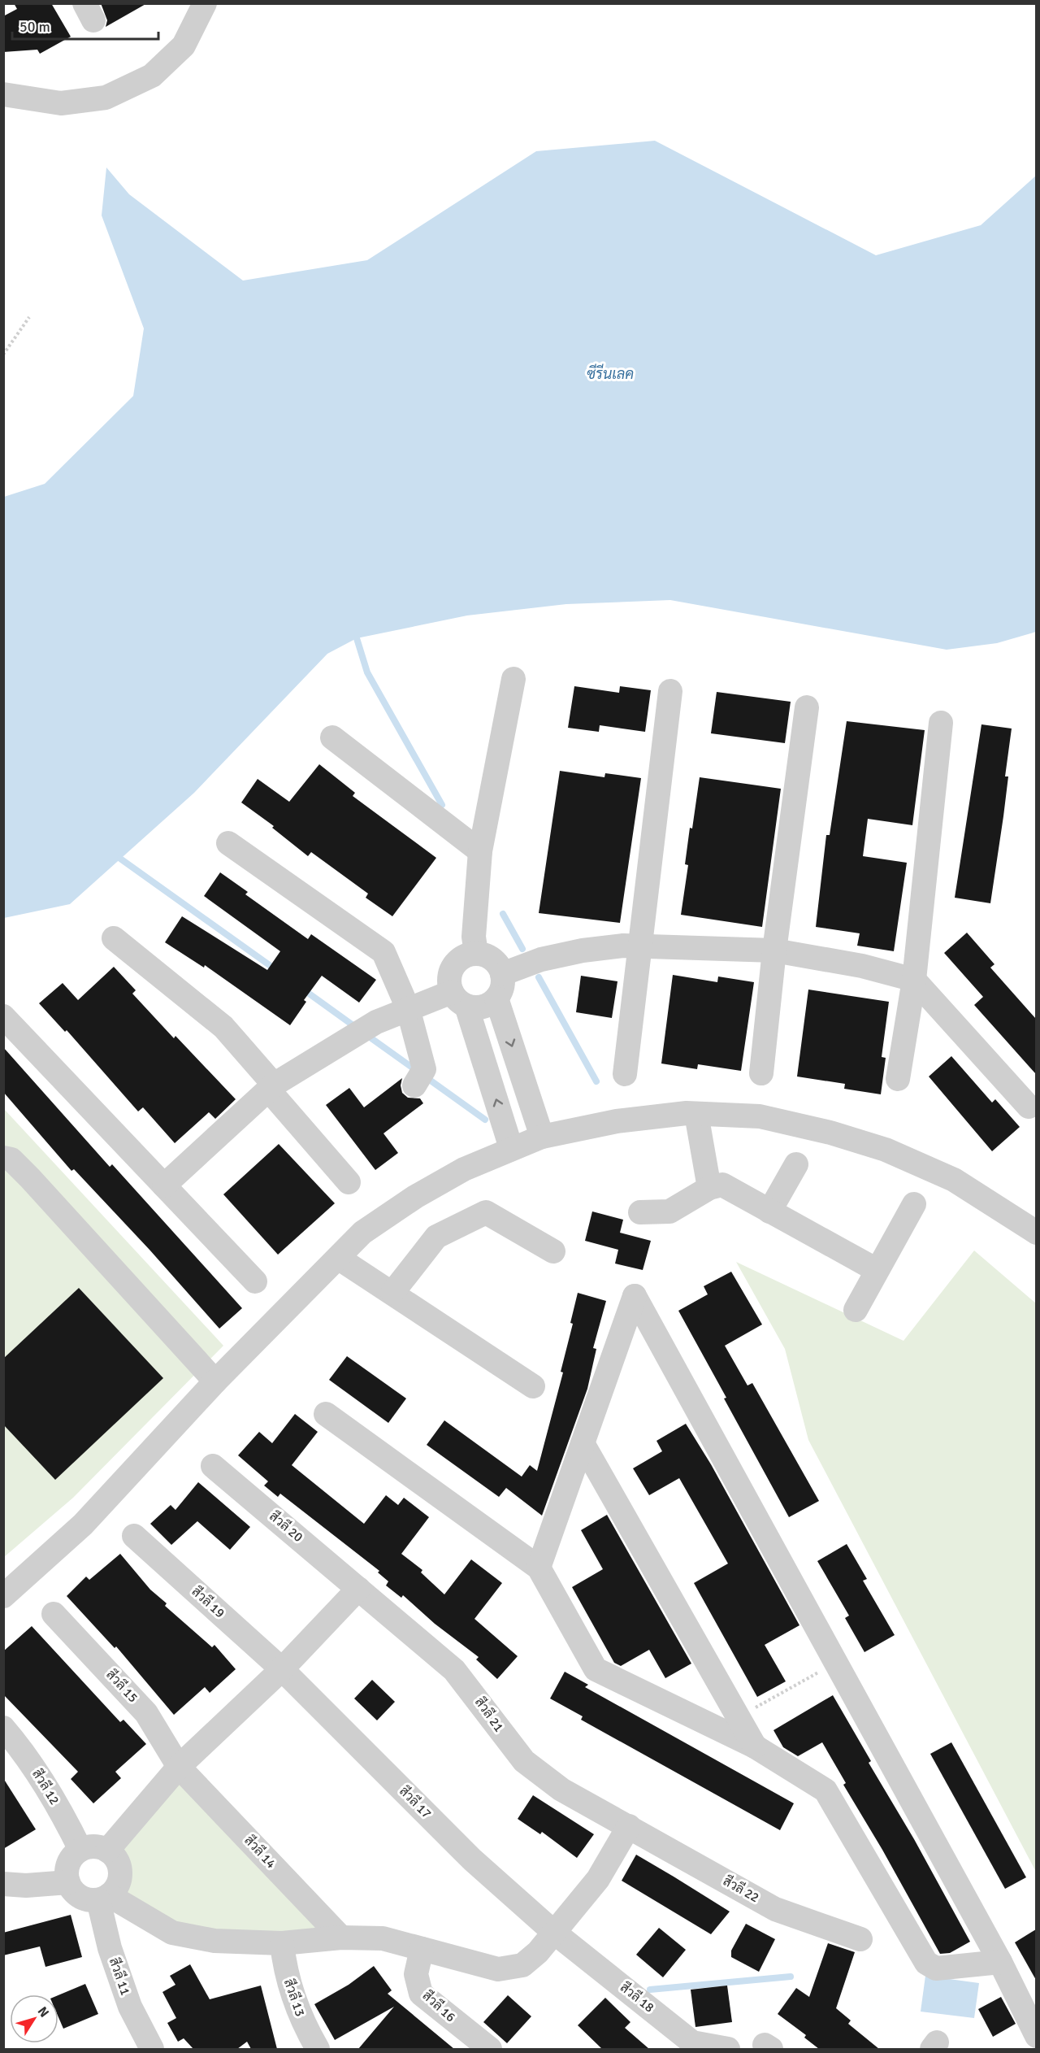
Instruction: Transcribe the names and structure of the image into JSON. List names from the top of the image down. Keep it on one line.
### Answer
{"streets":{"street":["สีวลี 20","สีวลี 19","สีวลี 15","สีวลี 21","สีวลี 12","สีวลี 17","สีวลี 14","สีวลี 22","สีวลี 11","สีวลี 13","สีวลี 18","สีวลี 16"]},"crossings":[["สีวลี 20","สีวลี 21"],["สีวลี 19","สีวลี 17"],["สีวลี 15","สีวลี 14"],["สีวลี 21","สีวลี 22"],["สีวลี 12","สีวลี 11"],["สีวลี 17","สีวลี 18"]],"water":["ซีรีนเลค"],"scale_bar":"50 m","north":"top right"}
